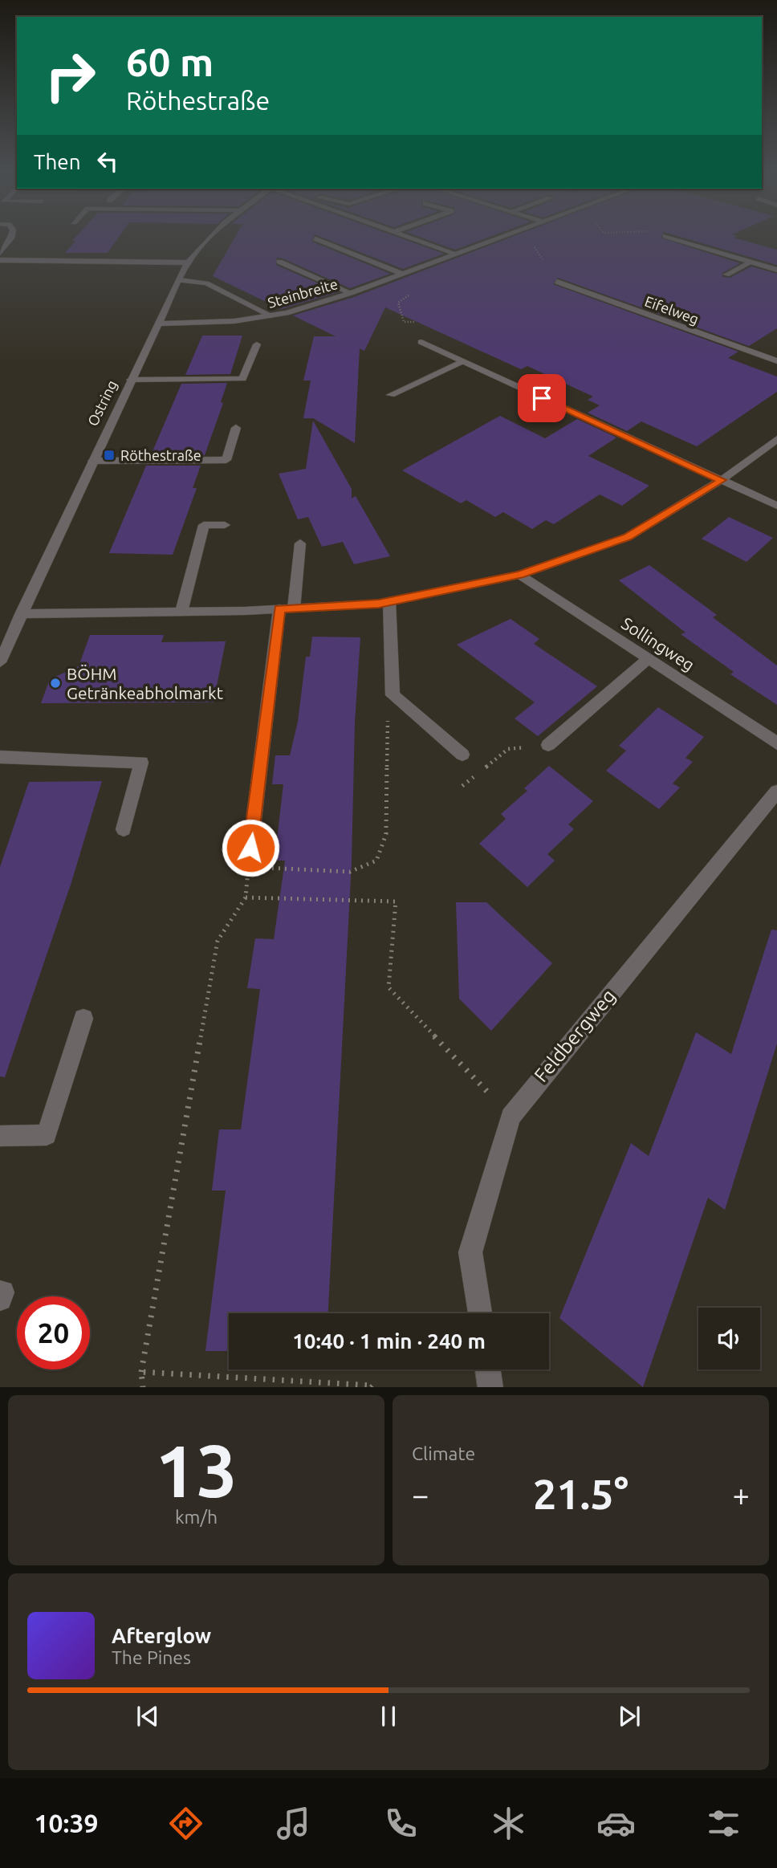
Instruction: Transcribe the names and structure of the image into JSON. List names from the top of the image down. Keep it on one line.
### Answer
{"streets":{"street":["Steinbreite","Eifelweg","Ostring","Sollingweg","Feldbergweg"]},"crossings":[["Steinbreite","Ostring"]],"places":{"transit":["Röthestraße"],"other":["BÖHM Getränkeabholmarkt"]},"page":{"turn":["60 m","Röthestraße"],"then":"Then","limit":"20","trip":"10:40 · 1 min · 240 m","tile":[["13","km/h"],"Climate"],"heat":["−","21.5°","+"],"song":["Afterglow","The Pines"],"tabs":"10:39"}}
